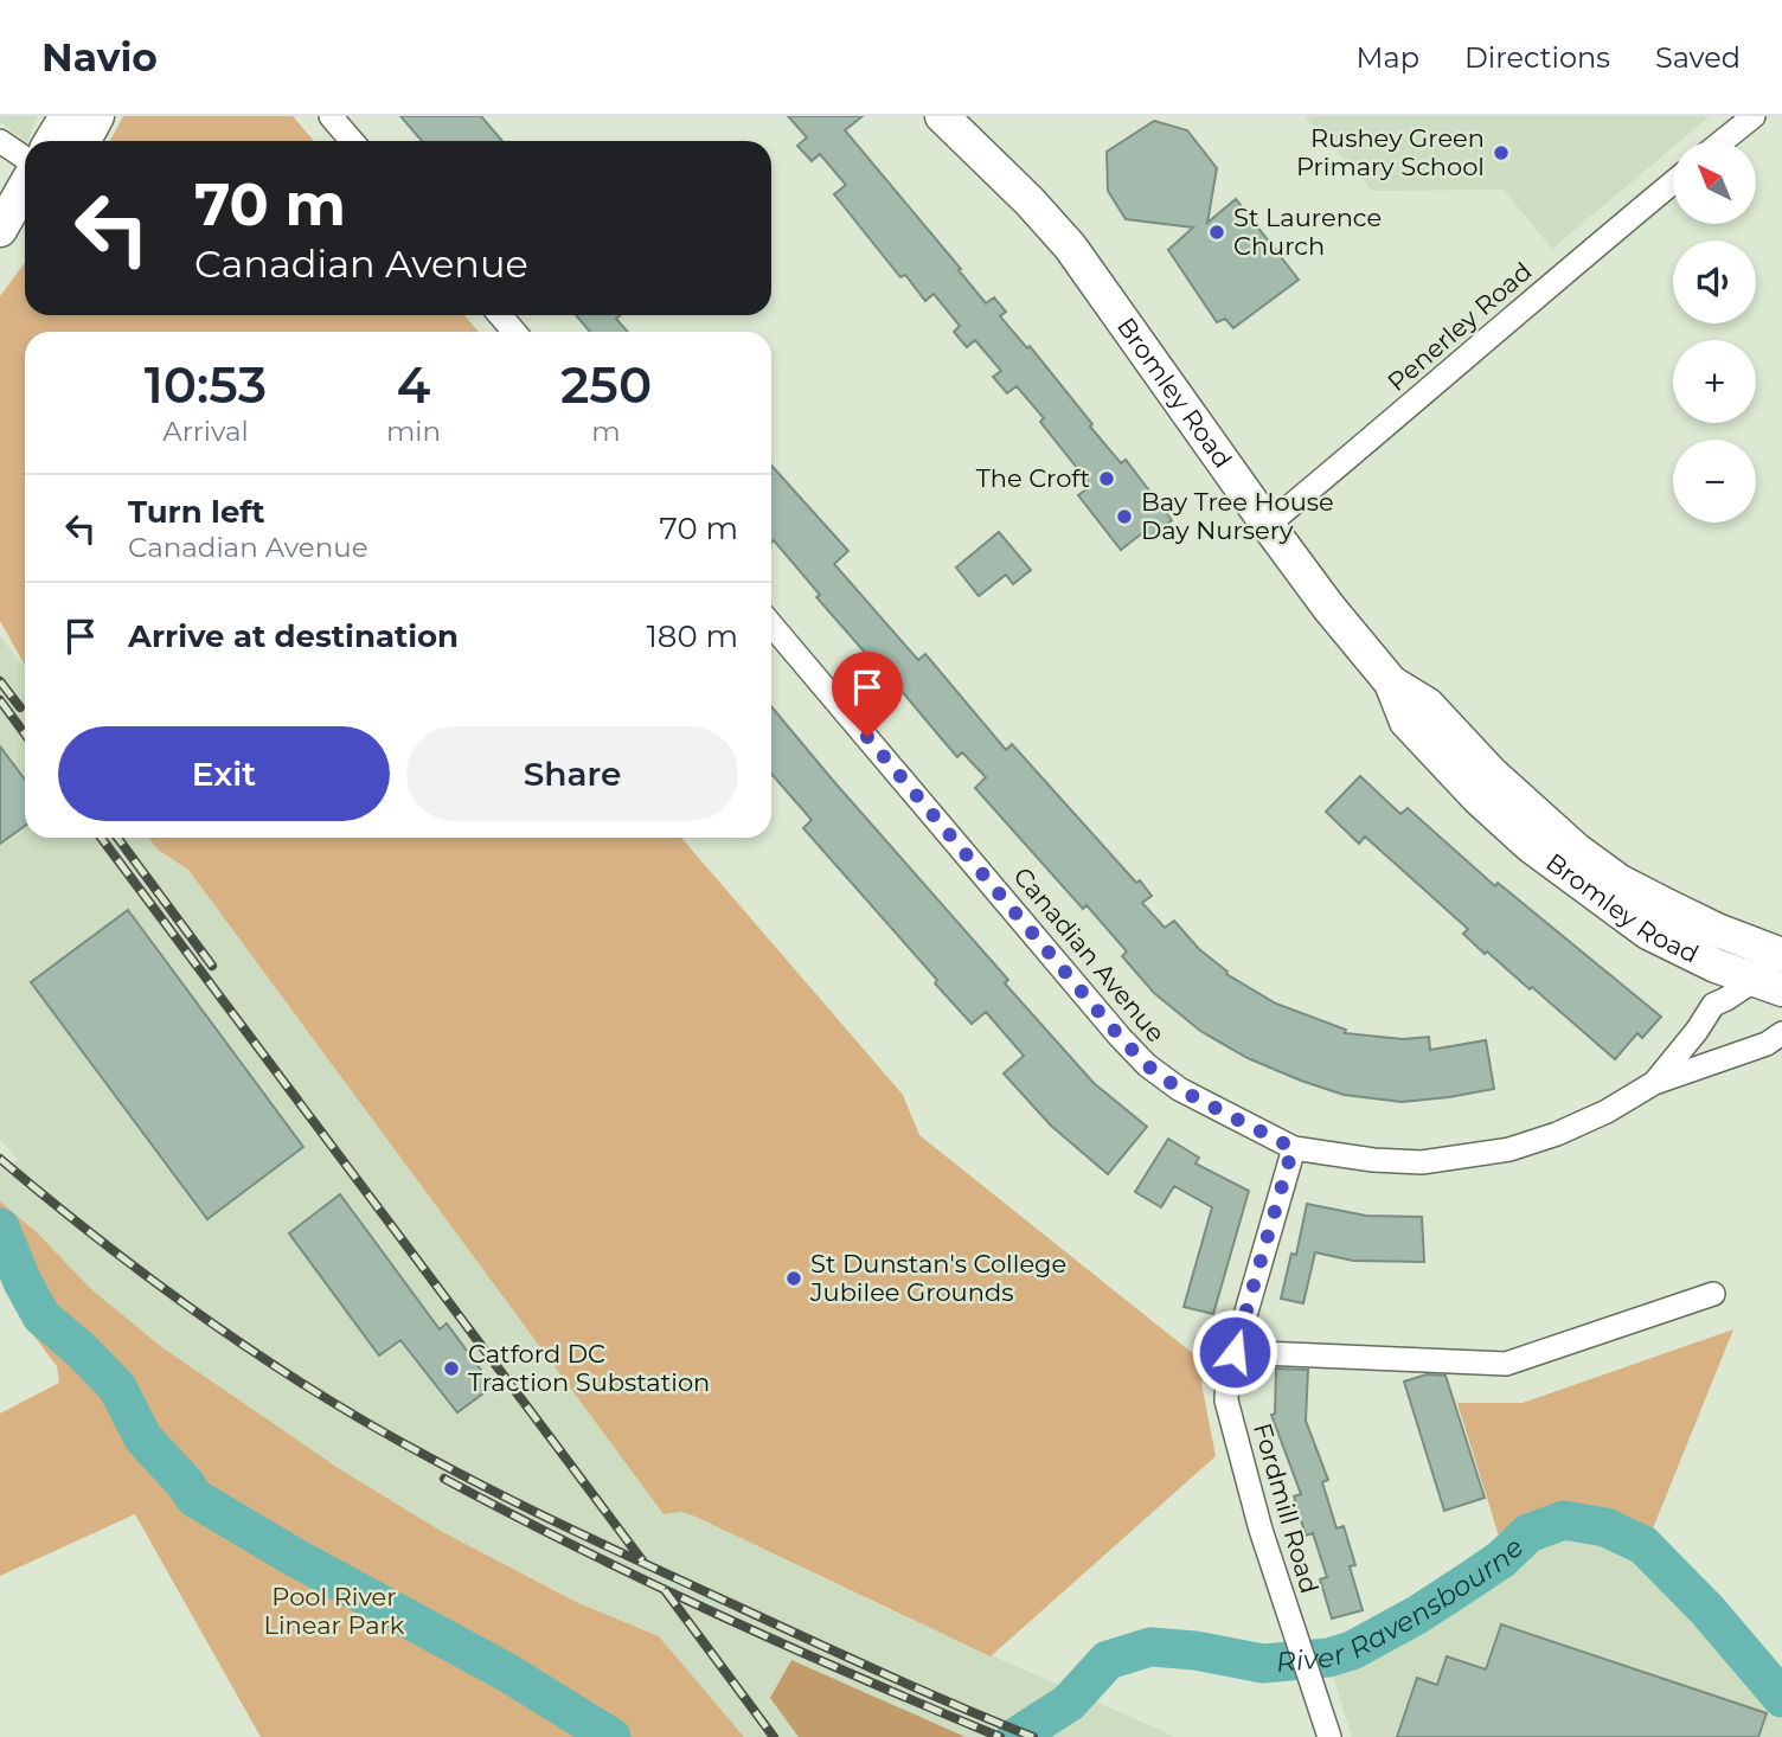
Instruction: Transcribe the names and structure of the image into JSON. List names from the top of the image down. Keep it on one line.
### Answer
{"streets":{"highway":["Bromley Road"],"street":["Penerley Road","Canadian Avenue","Fordmill Road"]},"crossings":[["Penerley Road","Bromley Road"],["Bromley Road","Canadian Avenue"],["Canadian Avenue","Fordmill Road"]],"water":["River Ravensbourne"],"parks":["Pool River Linear Park"],"places":["Rushey Green Primary School","St Laurence Church","The Croft","Bay Tree House Day Nursery","St Dunstan's College Jubilee Grounds","Catford DC Traction Substation"],"north":"top left","page":{"header":"Navio","nav":["Map","Directions","Saved"],"map_buttons":["+","−"],"turn":["70 m","Canadian Avenue"],"eta":["10:53","Arrival","4","min","250","m"],"list":[{"name":"Turn left","note":"Canadian Avenue","value":"70 m"},{"name":"Arrive at destination","value":"180 m"}],"buttons":["Exit","Share"]}}
